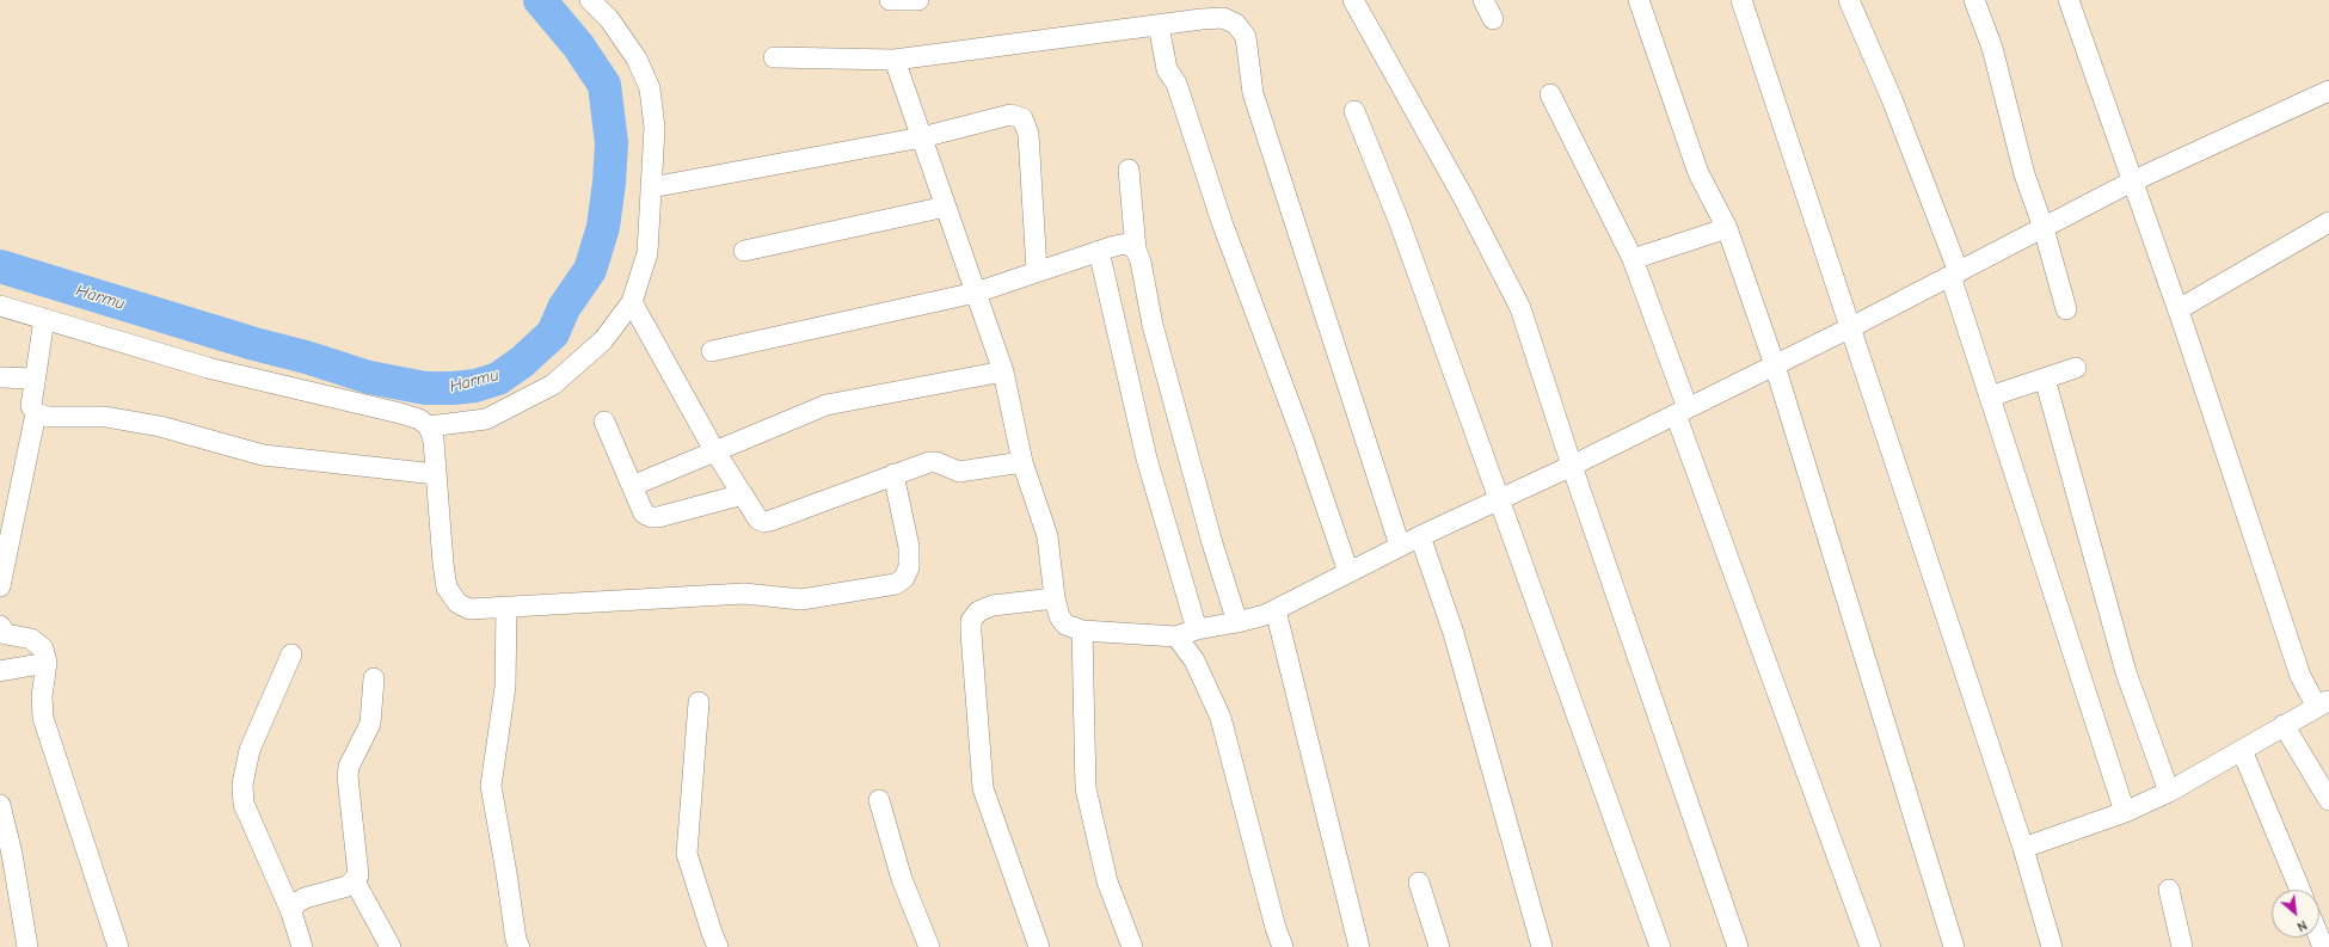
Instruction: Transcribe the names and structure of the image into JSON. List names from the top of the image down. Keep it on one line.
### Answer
{"water":["Harmu"],"north":"bottom right"}
